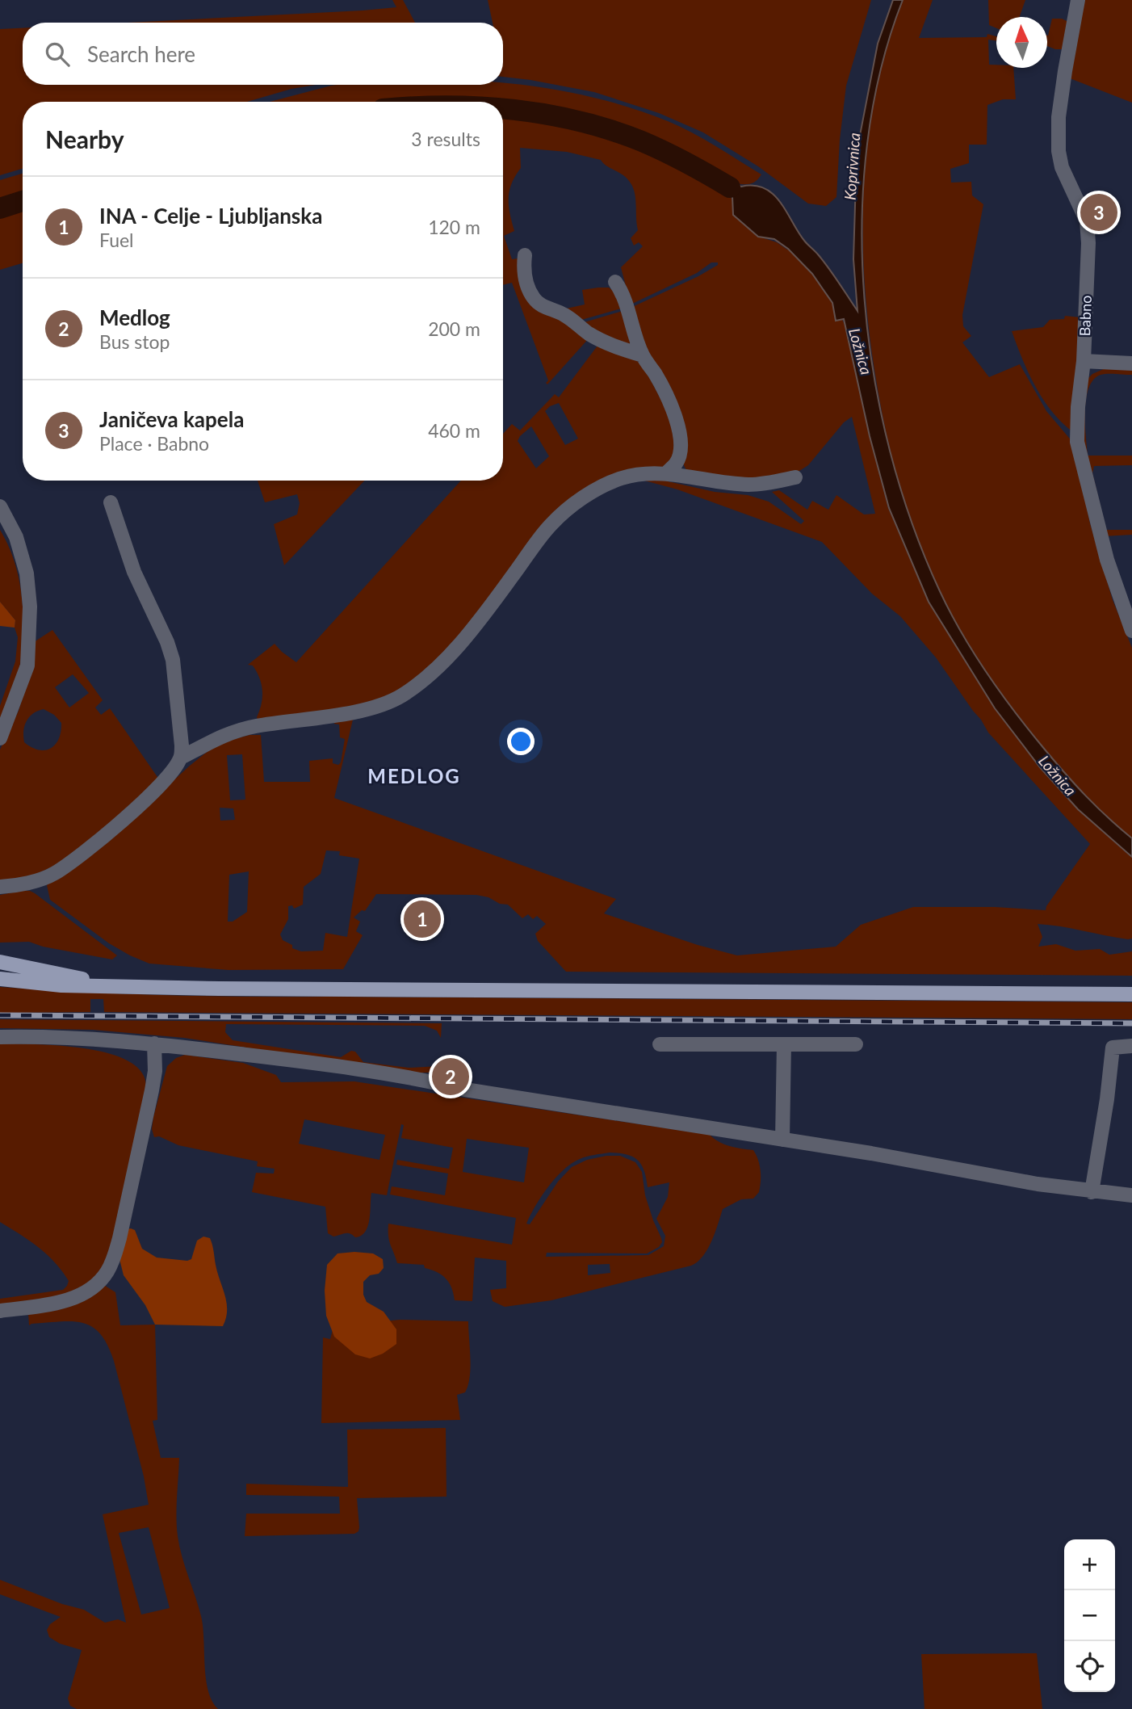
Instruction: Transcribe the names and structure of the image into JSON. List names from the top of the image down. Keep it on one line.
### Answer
{"streets":{"street":["Babno"]},"districts":["MEDLOG"],"water":["Koprivnica","Ložnica"],"north":"top","page":{"search":"Search here","heading":["Nearby","3 results"],"list":[{"mark":"1","name":"INA - Celje - Ljubljanska","note":"Fuel","value":"120 m"},{"mark":"2","name":"Medlog","note":"Bus stop","value":"200 m"},{"mark":"3","name":"Janičeva kapela","note":"Place · Babno","value":"460 m"}],"pins":["3","1","2"],"map_buttons":["+","−"]}}
